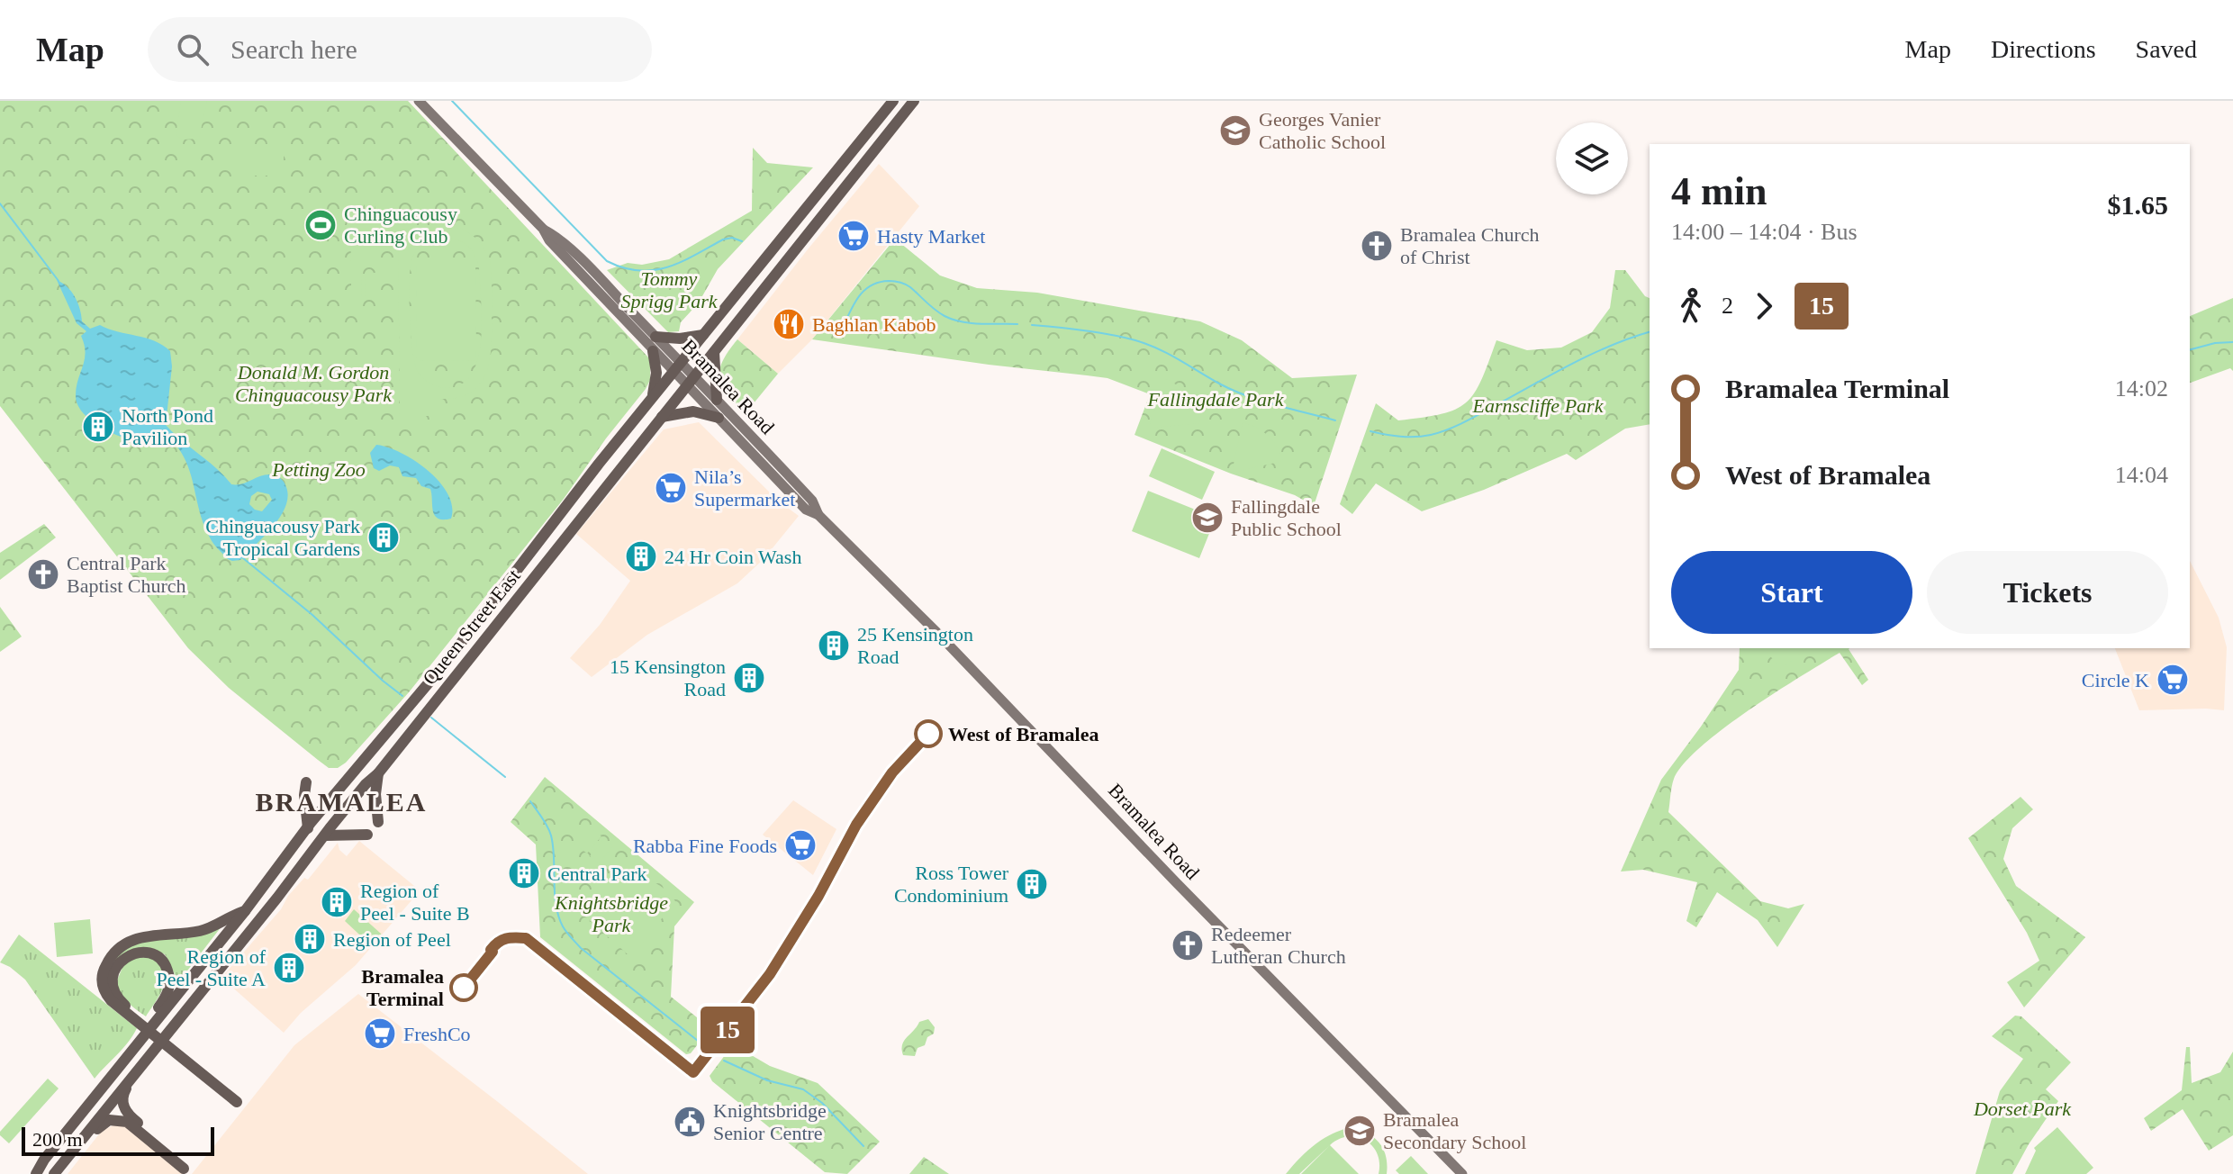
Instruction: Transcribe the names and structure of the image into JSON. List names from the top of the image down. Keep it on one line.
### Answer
{"streets":{"main road":["Bramalea Road","Queen Street East"]},"crossings":[["Bramalea Road","Queen Street East"]],"districts":["BRAMALEA"],"parks":["Tommy Sprigg Park","Donald M. Gordon Chinguacousy Park","Fallingdale Park","Earnscliffe Park","Petting Zoo","Knightsbridge Park","Dorset Park"],"places":{"school or university":["Georges Vanier Catholic School","Fallingdale Public School","Bramalea Secondary School"],"sports":["Chinguacousy Curling Club"],"supermarket":["Hasty Market","Nila’s Supermarket","Circle K","Rabba Fine Foods","FreshCo"],"church":["Bramalea Church of Christ","Central Park Baptist Church","Redeemer Lutheran Church"],"restaurant":["Baghlan Kabob"],"building":["North Pond Pavilion","Chinguacousy Park Tropical Gardens","24 Hr Coin Wash","25 Kensington Road","15 Kensington Road","Central Park","Ross Tower Condominium","Region of Peel - Suite B","Region of Peel","Region of Peel - Suite A"],"other":["West of Bramalea","Bramalea Terminal"],"public building":["Knightsbridge Senior Centre"]},"lines":["bus line 15"],"scale_bar":"200 m","page":{"header":"Map","search":"Search here","nav":["Map","Directions","Saved"],"on_map":"15","heading":["4 min","14:00 – 14:04 · Bus","$1.65"],"legs":["2","15"],"list":[{"name":"Bramalea Terminal","value":"14:02"},{"name":"West of Bramalea","value":"14:04"}],"buttons":["Start","Tickets"],"scale":"200 m"}}
